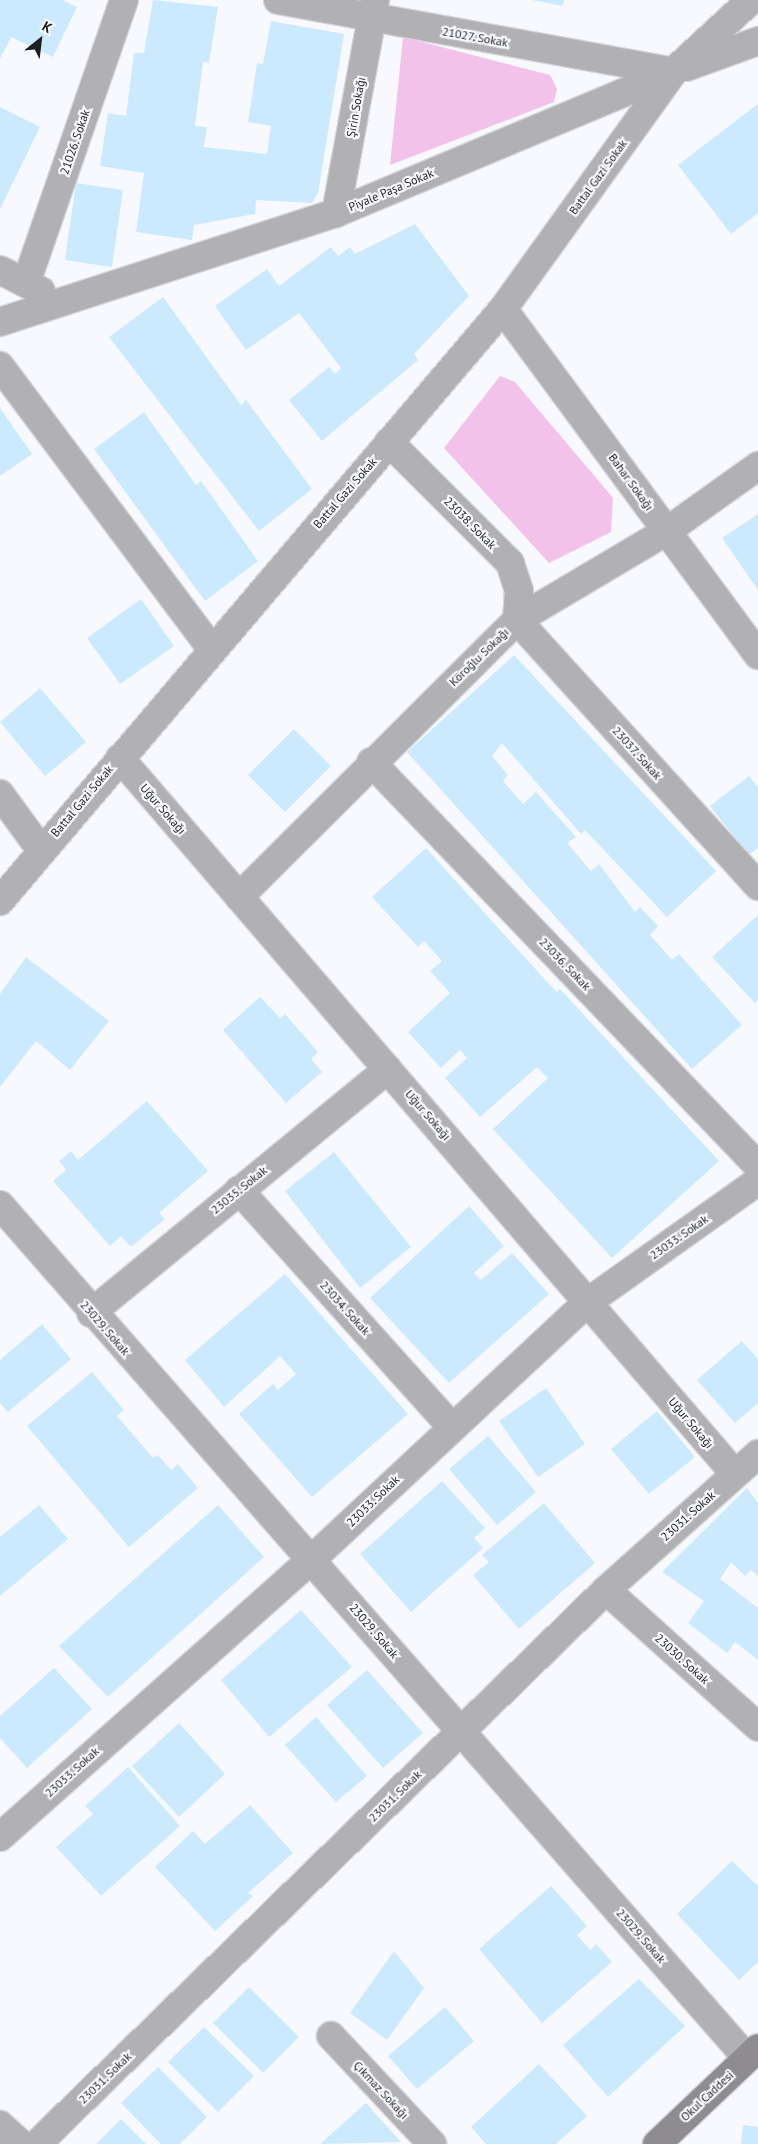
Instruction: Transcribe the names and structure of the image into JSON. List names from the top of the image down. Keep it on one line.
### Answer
{"streets":{"main road":["Okul Caddesi"],"street":["21027. Sokak","Şirin Sokağı","21026. Sokak","Battal Gazi Sokak","Piyale Paşa Sokak","Bahar Sokağı","23038. Sokak","Köroğlu Sokağı","23037. Sokak","Uğur Sokağı","23036. Sokak","23035. Sokak","23033. Sokak","23034. Sokak","23029. Sokak","23031. Sokak","23030. Sokak","Çıkmaz Sokağı"]},"crossings":[["21027. Sokak","Şirin Sokağı"],["21027. Sokak","Battal Gazi Sokak"],["21027. Sokak","Piyale Paşa Sokak"],["Şirin Sokağı","Piyale Paşa Sokak"],["Battal Gazi Sokak","Piyale Paşa Sokak"],["Battal Gazi Sokak","Bahar Sokağı"],["Battal Gazi Sokak","23038. Sokak"],["Battal Gazi Sokak","Uğur Sokağı"],["Bahar Sokağı","Köroğlu Sokağı"],["23038. Sokak","Köroğlu Sokağı"],["23038. Sokak","23037. Sokak"],["Köroğlu Sokağı","23037. Sokak"],["Köroğlu Sokağı","Uğur Sokağı"],["Köroğlu Sokağı","23036. Sokak"],["Uğur Sokağı","23035. Sokak"],["Uğur Sokağı","23033. Sokak"],["Uğur Sokağı","23031. Sokak"],["23035. Sokak","23034. Sokak"],["23035. Sokak","23029. Sokak"],["23033. Sokak","23034. Sokak"],["23033. Sokak","23029. Sokak"],["23029. Sokak","23031. Sokak"],["23029. Sokak","Okul Caddesi"],["23031. Sokak","23030. Sokak"]],"north":"top right"}
